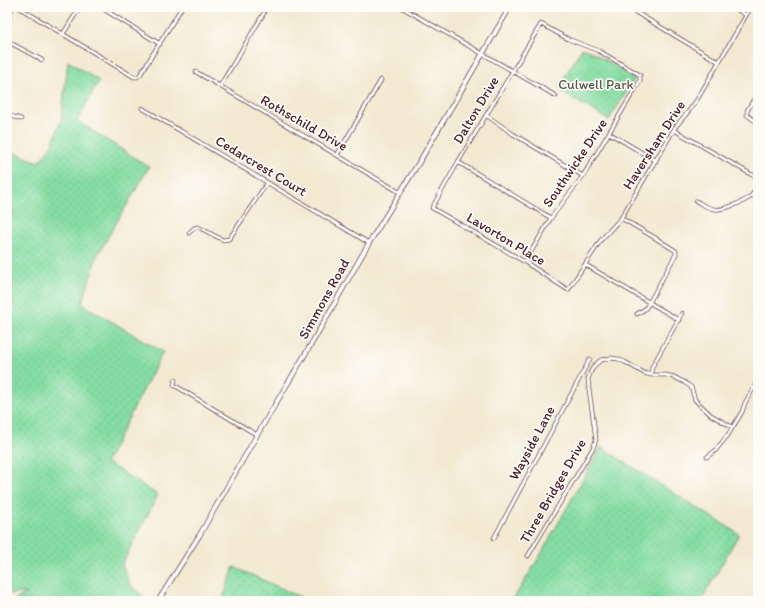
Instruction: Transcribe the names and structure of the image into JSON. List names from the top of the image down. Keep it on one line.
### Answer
{"streets":{"street":["Dalton Drive","Rothschild Drive","Haversham Drive","Southwicke Drive","Cedarcrest Court","Lavorton Place","Simmons Road","Wayside Lane","Three Bridges Drive"]},"crossings":[["Dalton Drive","Southwicke Drive"],["Dalton Drive","Lavorton Place"],["Rothschild Drive","Simmons Road"],["Haversham Drive","Lavorton Place"],["Southwicke Drive","Lavorton Place"],["Cedarcrest Court","Simmons Road"]],"parks":["Culwell Park"]}
